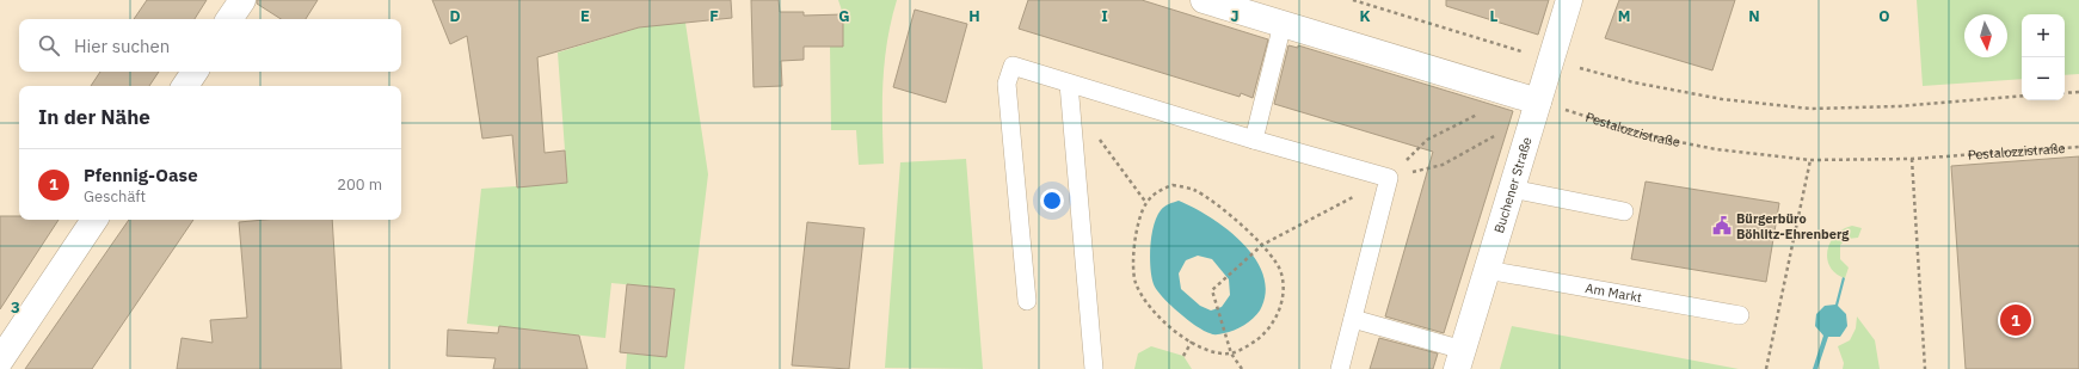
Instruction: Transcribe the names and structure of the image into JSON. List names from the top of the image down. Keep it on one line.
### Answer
{"streets":{"street":["Buchener Straße"],"lane":["Am Markt"],"path":["Pestalozzistraße"]},"crossings":[["Pestalozzistraße","Buchener Straße"],["Buchener Straße","Am Markt"]],"places":{"public building":["Bürgerbüro Böhlitz-Ehrenberg"]},"north":"bottom","page":{"map_buttons":["+","−"],"search":"Hier suchen","heading":"In der Nähe","list":[{"mark":"1","name":"Pfennig-Oase","note":"Geschäft","value":"200 m"}],"pins":"1"},"grid":{"columns":["D","E","F","G","H","I","J","K","L","M","N","O"],"rows":["3"]}}
